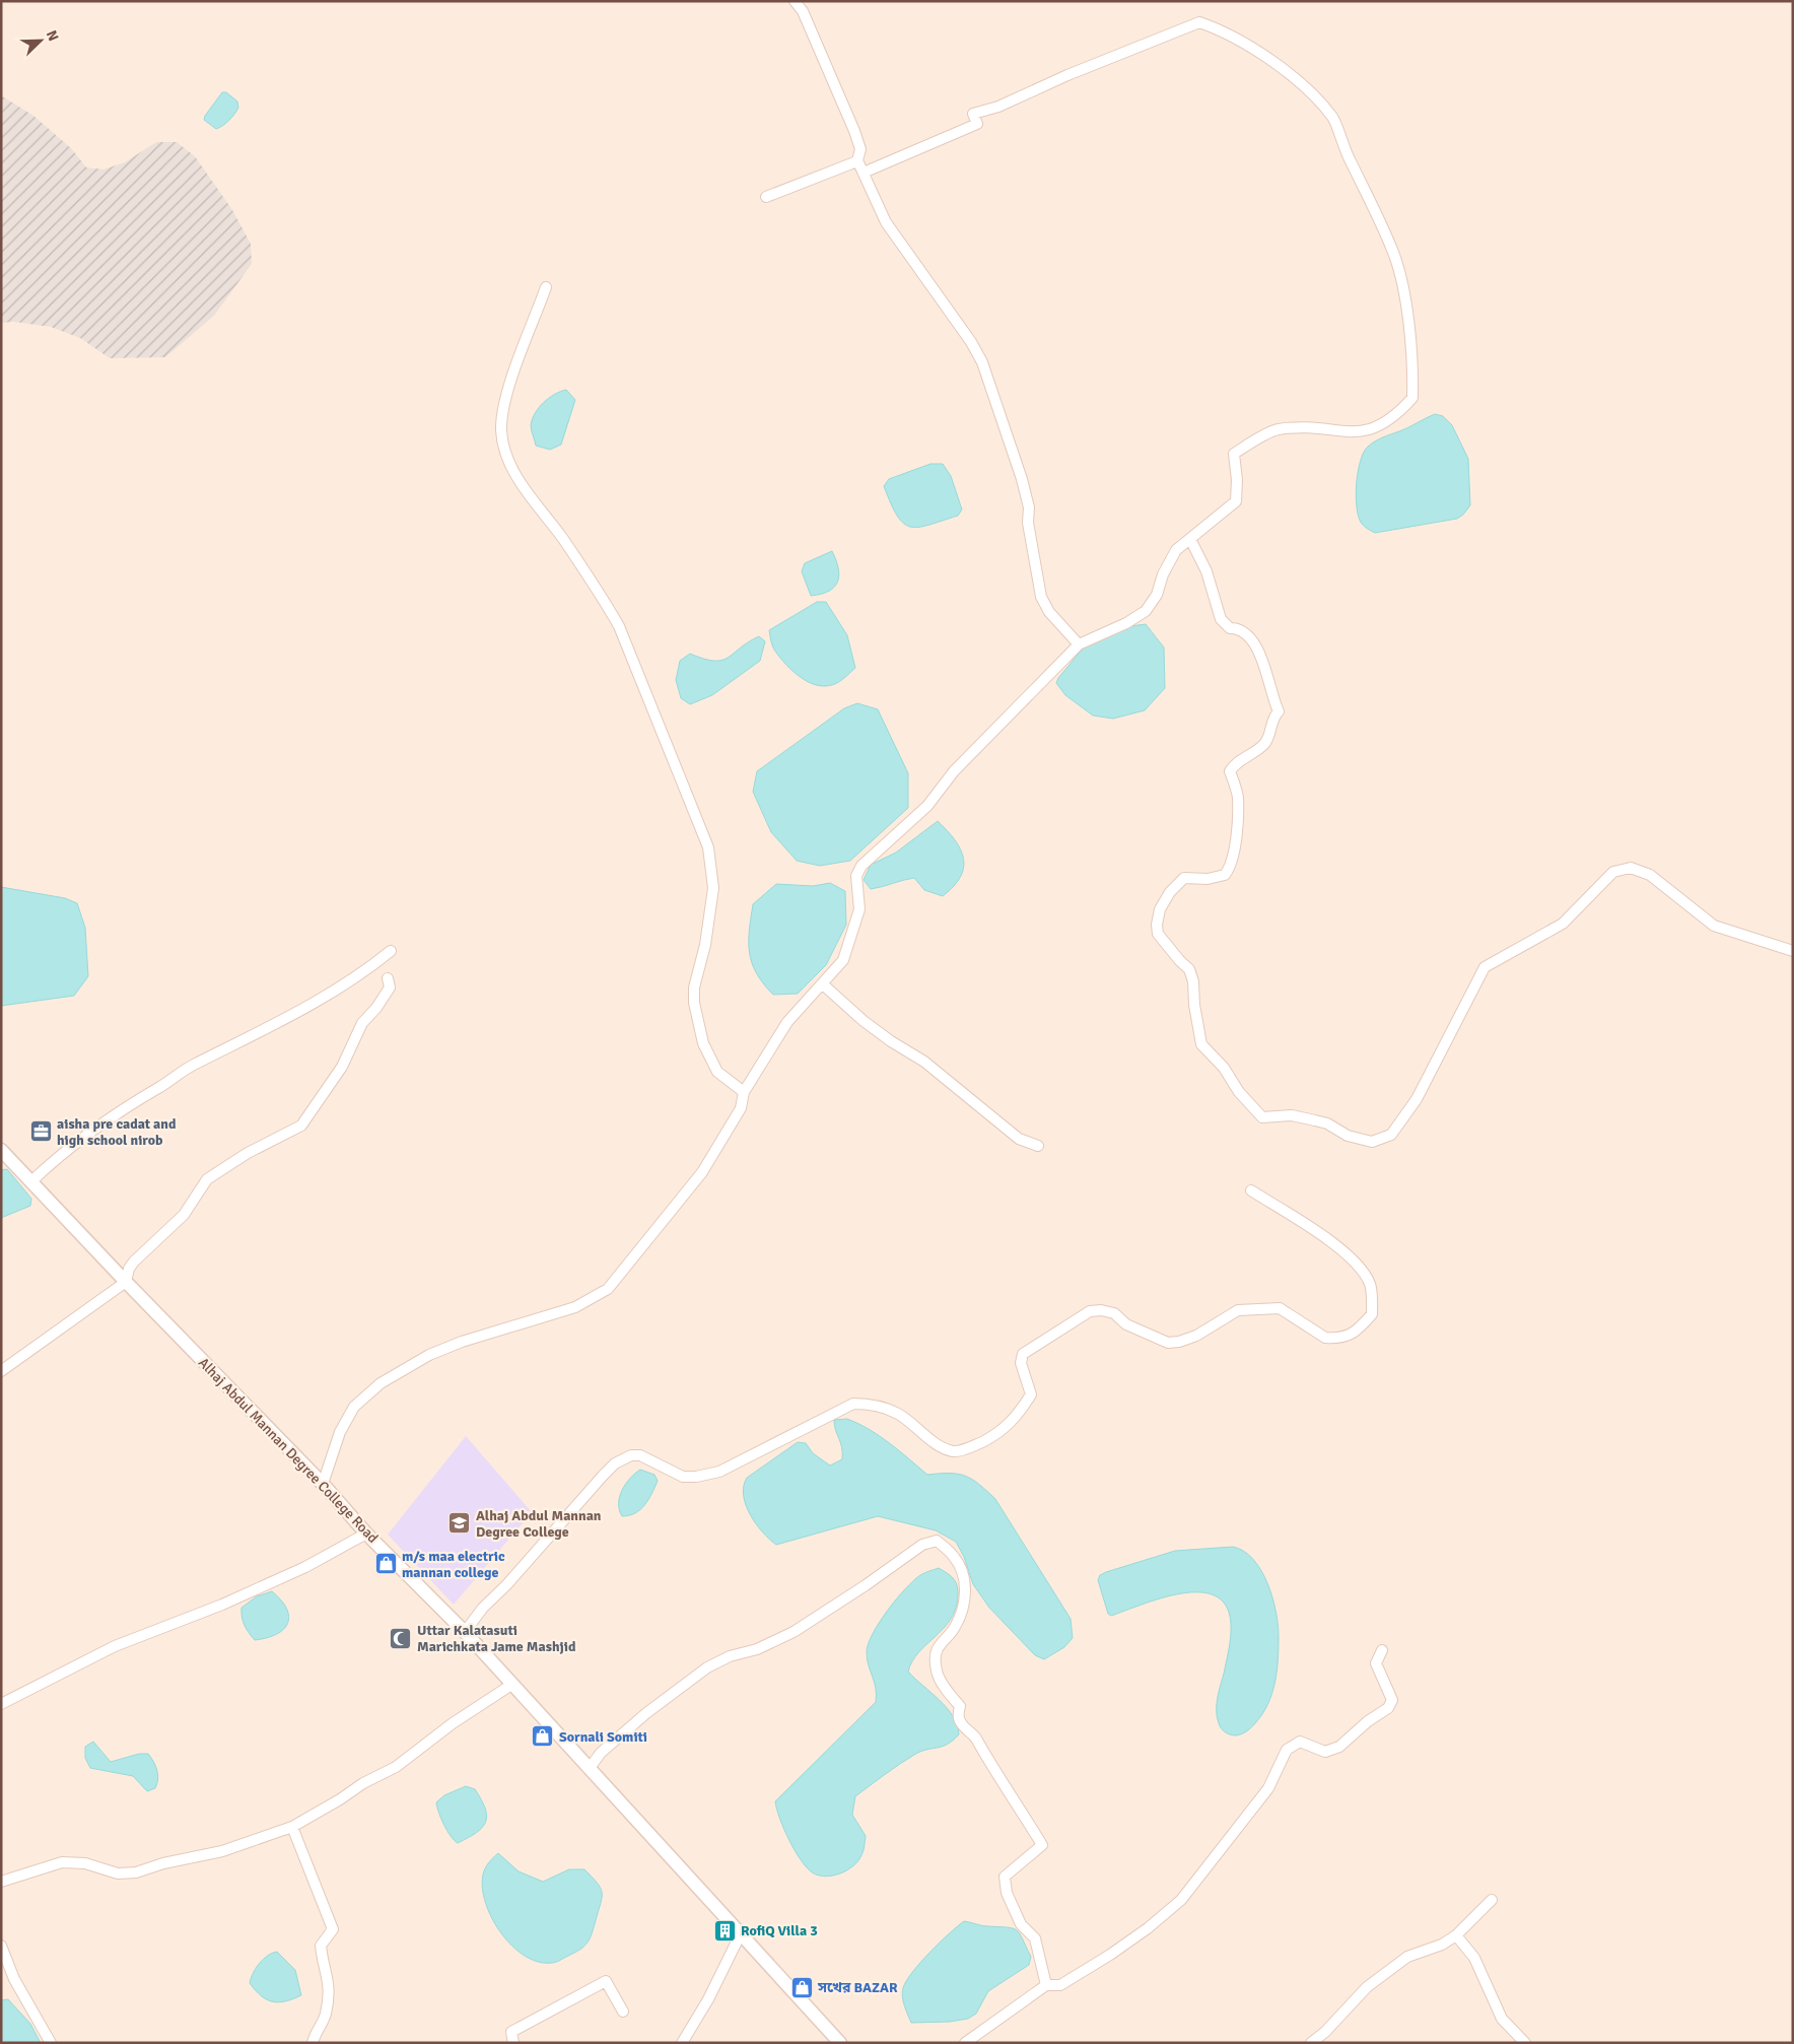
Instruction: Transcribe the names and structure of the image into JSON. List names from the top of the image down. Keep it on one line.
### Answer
{"streets":{"street":["Alhaj Abdul Mannan Degree College Road"]},"places":{"office":["aisha pre cadat and high school nirob"],"school or university":["Alhaj Abdul Mannan Degree College"],"shop":["m/s maa electric mannan college","Sornali Somiti","সখের BAZAR"],"mosque":["Uttar Kalatasuti Marichkata Jame Mashjid"],"building":["RofiQ Villa 3"]},"north":"top right"}
